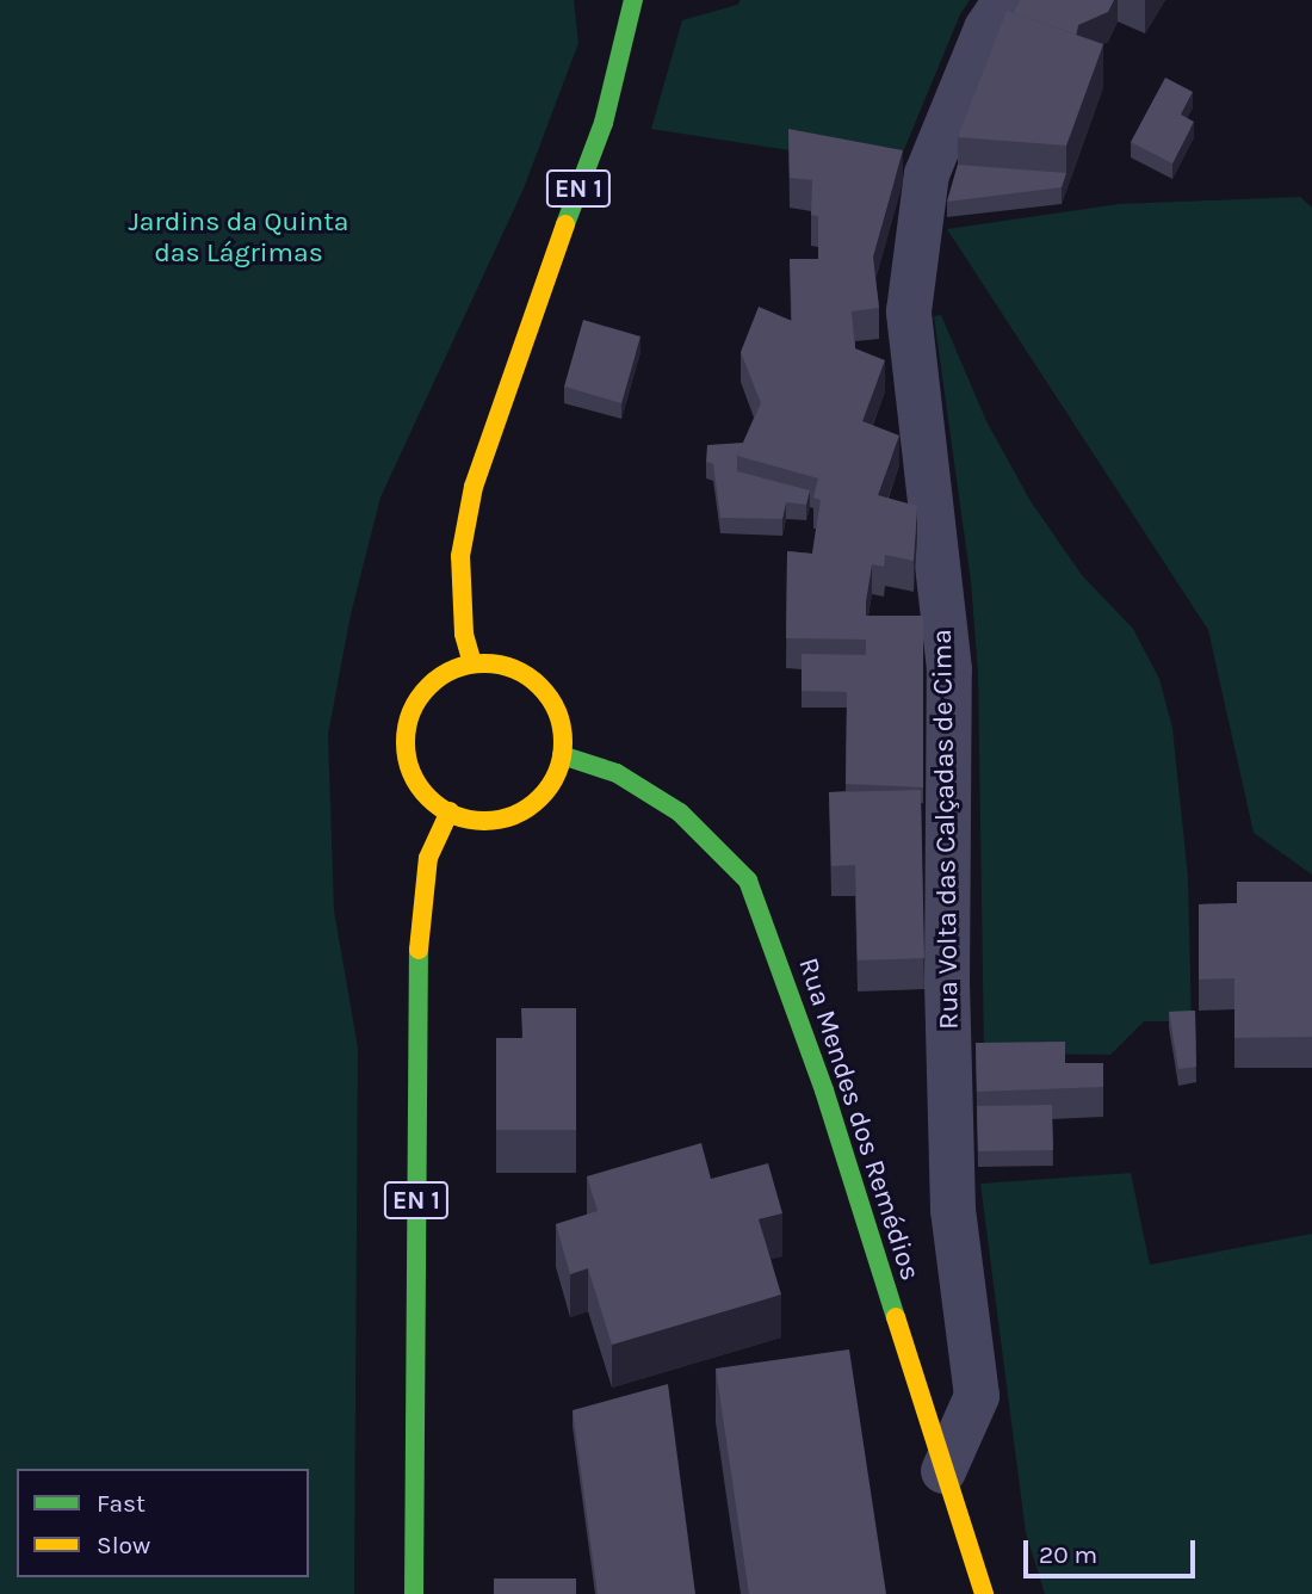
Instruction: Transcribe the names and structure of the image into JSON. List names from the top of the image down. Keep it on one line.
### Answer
{"streets":{"main road":["EN 1","Rua Mendes dos Remédios"],"street":["Rua Volta das Calçadas de Cima"]},"crossings":[["EN 1","Rua Mendes dos Remédios"],["Rua Volta das Calçadas de Cima","Rua Mendes dos Remédios"]],"parks":["Jardins da Quinta das Lágrimas"],"legend":["Fast","Slow"],"scale_bar":"20 m"}
